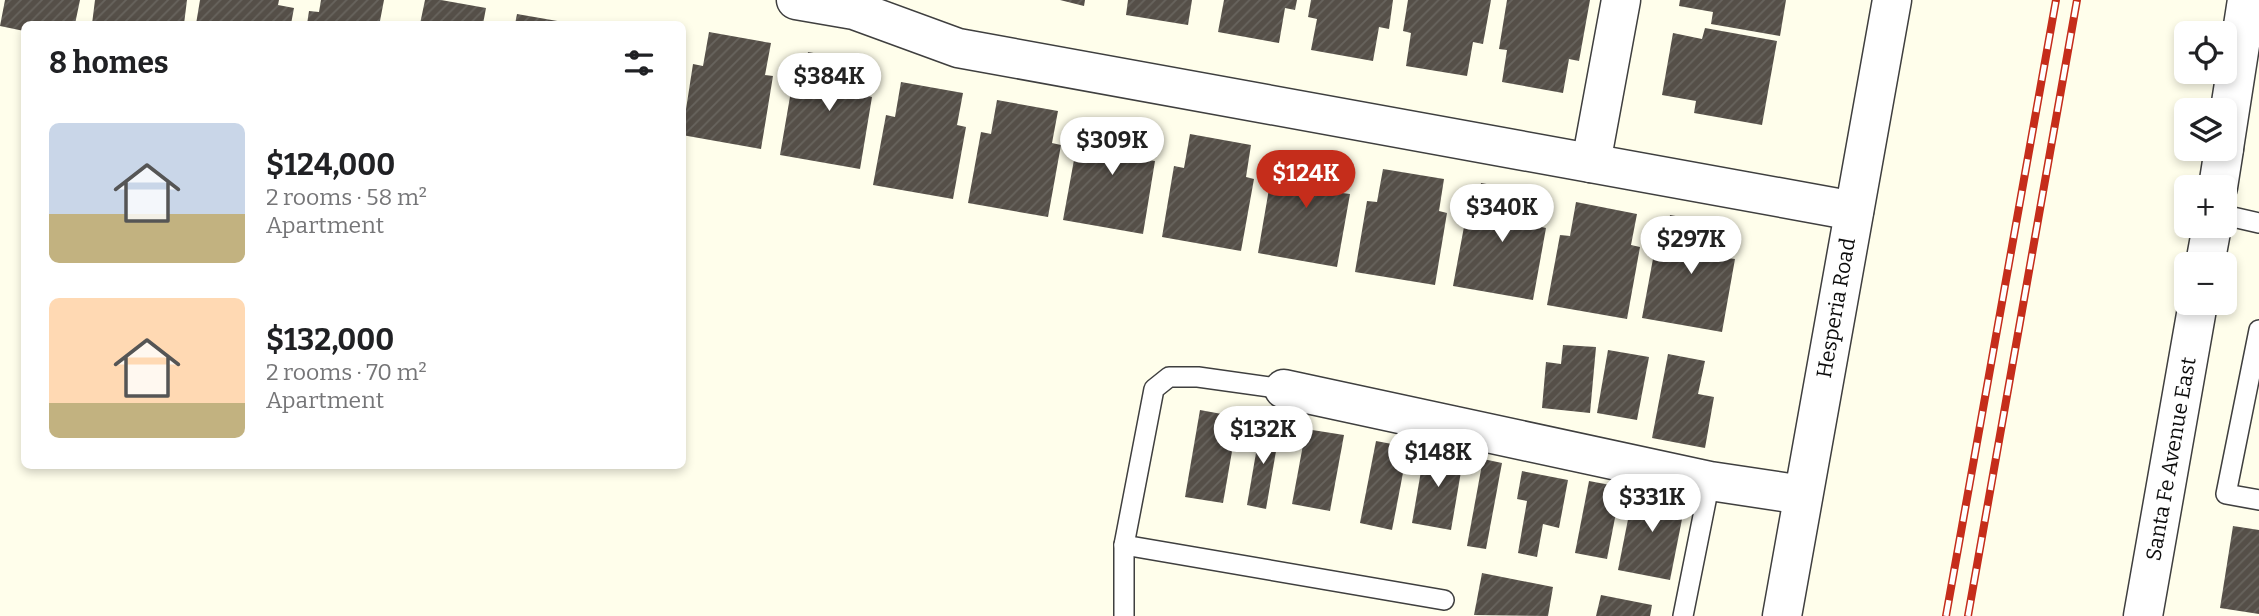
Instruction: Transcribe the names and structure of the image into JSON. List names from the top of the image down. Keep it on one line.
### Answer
{"streets":{"street":["Hesperia Road","Santa Fe Avenue East"]},"page":{"map_buttons":["+","−"],"heading":"8 homes","price":["$384K","$309K","$124K","$340K","$297K","$132K","$148K","$331K"],"list":[{"name":"$124,000","note":"2 rooms · 58 m² · Apartment"},{"name":"$132,000","note":"2 rooms · 70 m² · Apartment"}]}}
